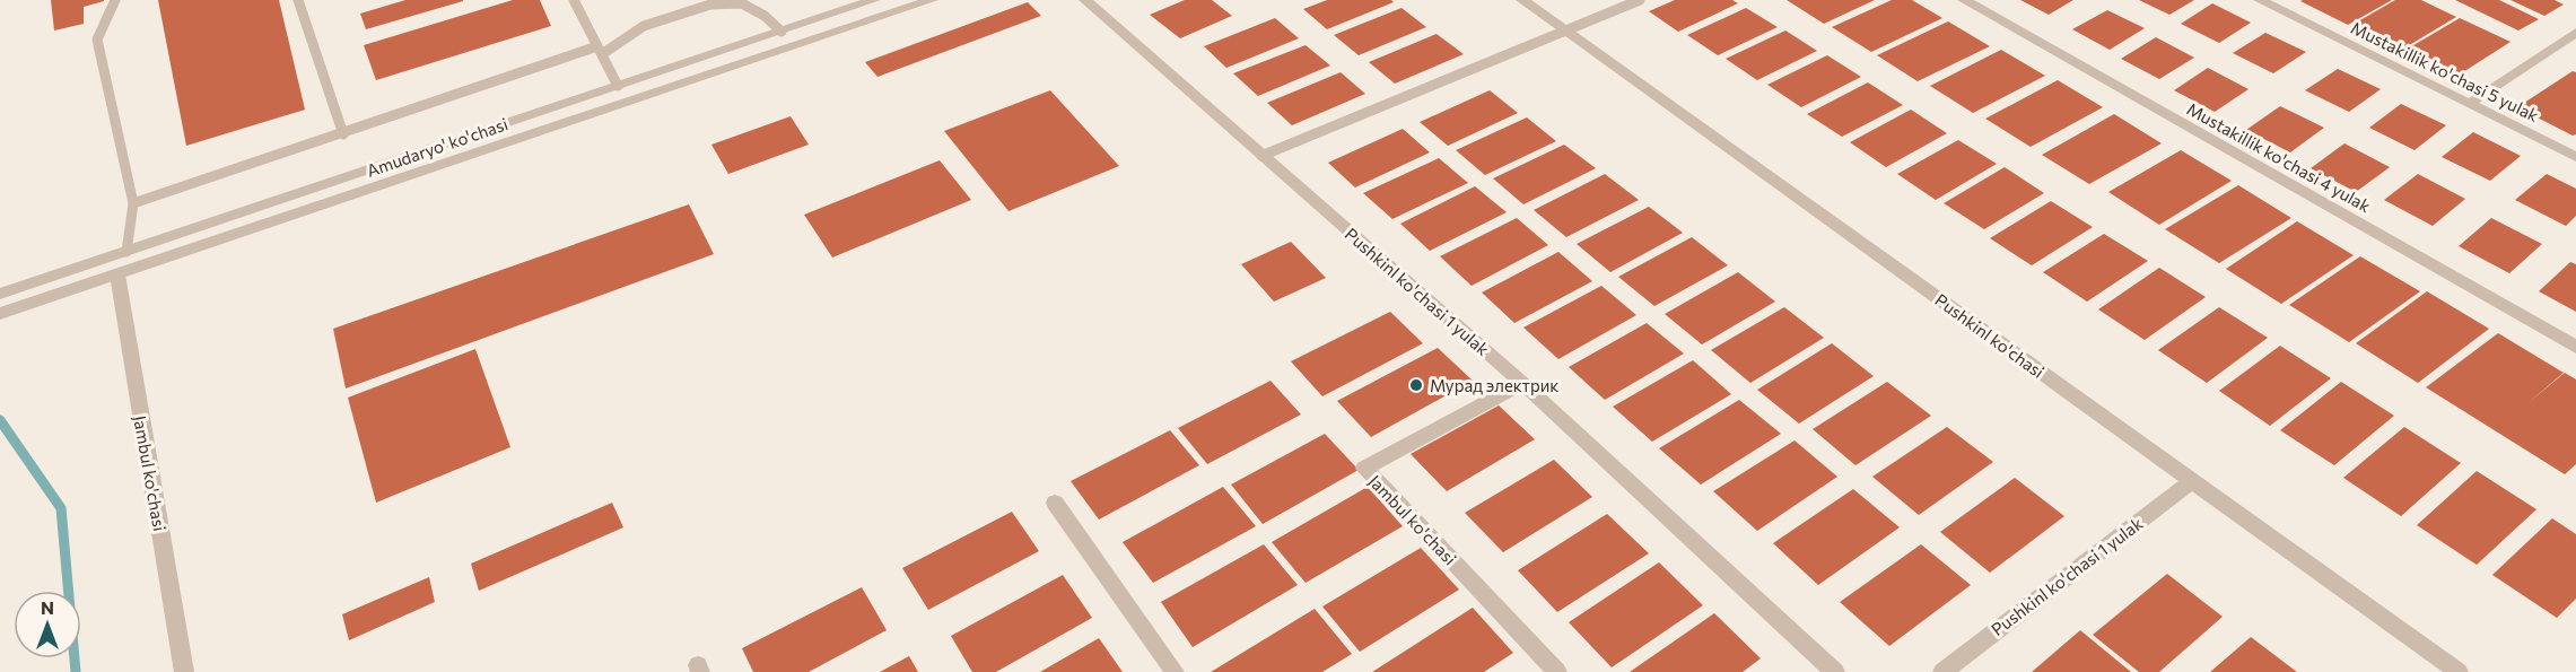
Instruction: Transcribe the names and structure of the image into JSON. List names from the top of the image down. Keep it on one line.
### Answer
{"streets":{"street":["Mustakillik ko'chasi 5 yulak","Amudaryo' ko'chasi","Mustakillik ko'chasi 4 yulak","Pushkinl ko'chasi 1 yulak","Pushkinl ko'chasi","Jambul ko'chasi"]},"crossings":[["Pushkinl ko'chasi 1 yulak","Pushkinl ko'chasi"],["Pushkinl ko'chasi 1 yulak","Jambul ko'chasi"]],"places":["Мурад электрик"],"north":"top"}
